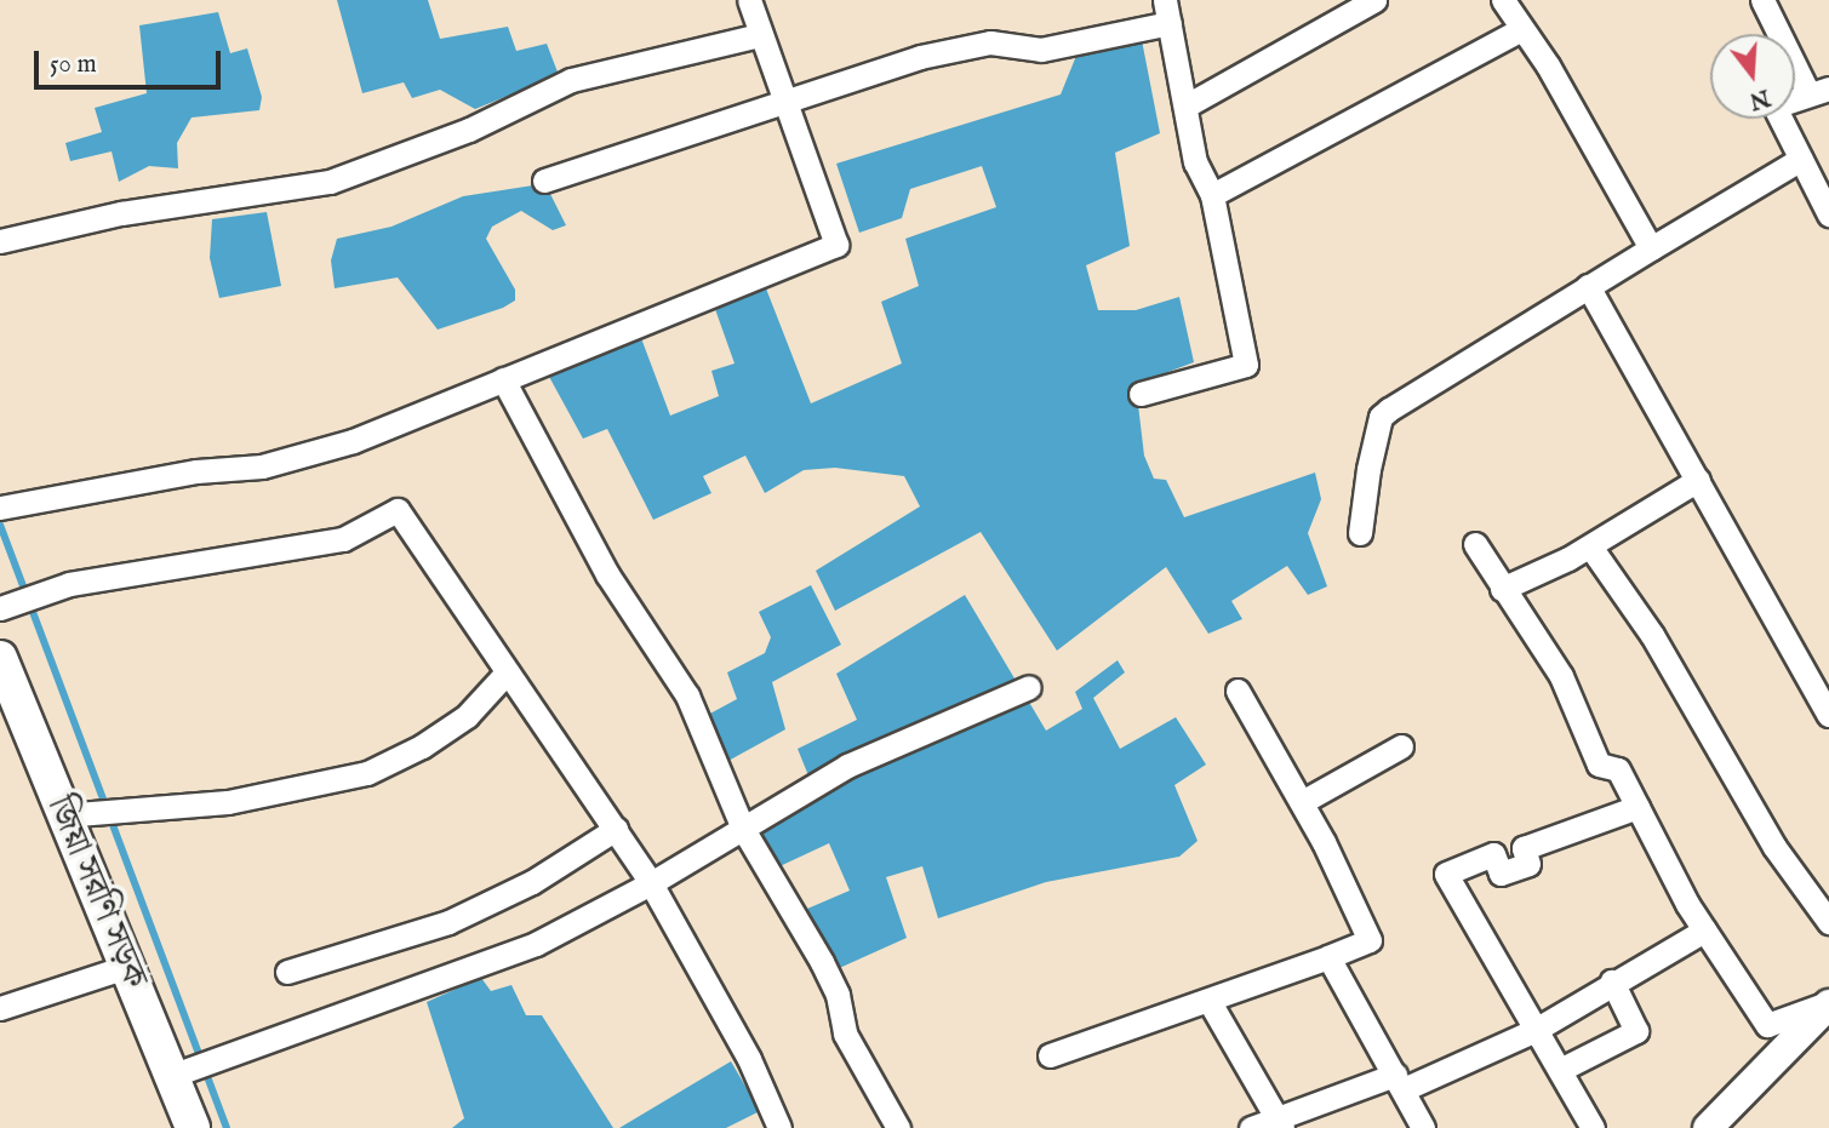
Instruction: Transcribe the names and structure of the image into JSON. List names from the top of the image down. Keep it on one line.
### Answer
{"streets":{"main road":["জিয়া সরণি সড়ক"]},"scale_bar":"50 m","north":"bottom"}
